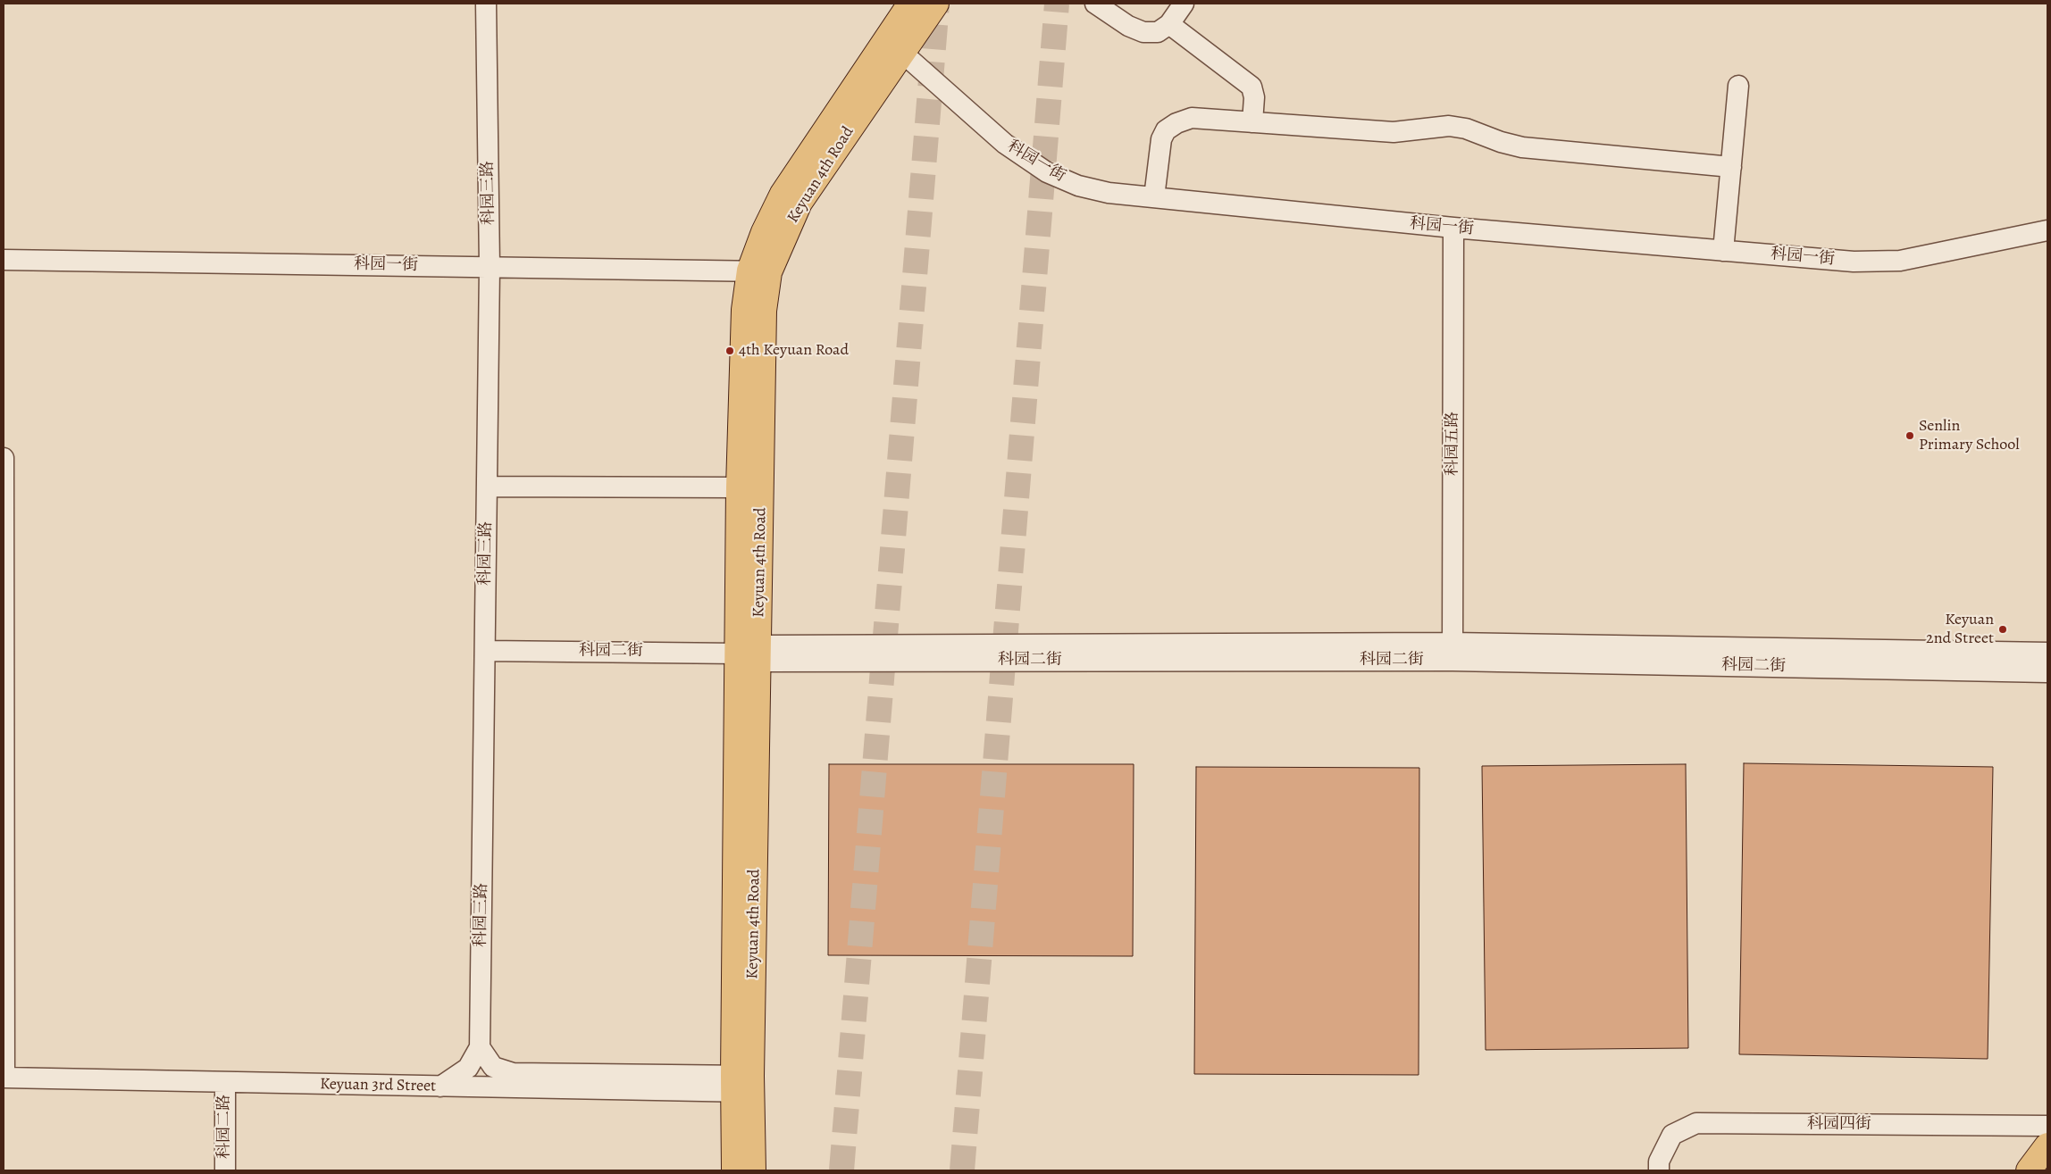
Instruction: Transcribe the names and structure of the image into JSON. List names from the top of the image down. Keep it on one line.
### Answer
{"streets":{"main road":["Keyuan 4th Road"],"street":["科园一街","科园三路","科园五路","科园二街","Keyuan 3rd Street","科园四街","科园二路"]},"crossings":[["科园一街","Keyuan 4th Road"],["科园一街","科园三路"],["科园一街","科园五路"],["Keyuan 4th Road","科园二街"],["Keyuan 4th Road","Keyuan 3rd Street"],["科园三路","科园二街"],["科园五路","科园二街"],["Keyuan 3rd Street","科园二路"]],"places":["4th Keyuan Road","Senlin Primary School","Keyuan 2nd Street"]}
